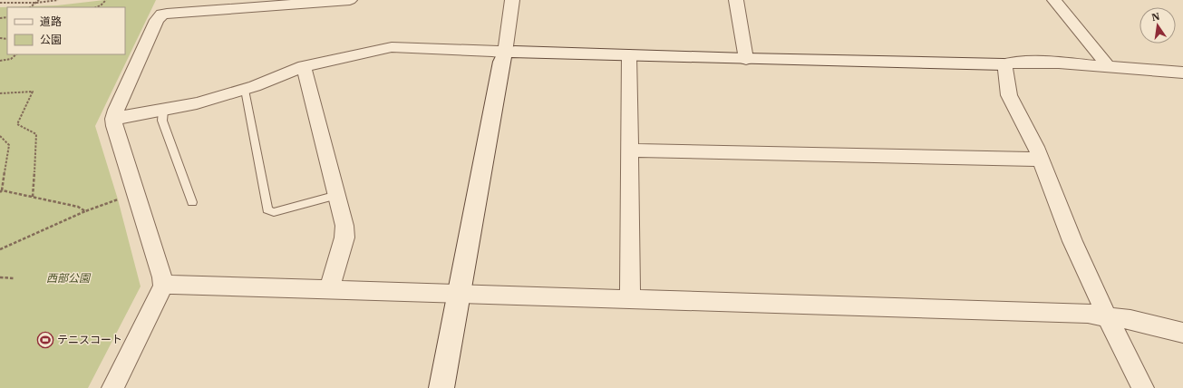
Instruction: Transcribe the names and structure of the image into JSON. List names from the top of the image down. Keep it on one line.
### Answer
{"parks":["西部公園"],"places":{"sports":["テニスコート"]},"legend":["道路","公園"],"north":"top"}
